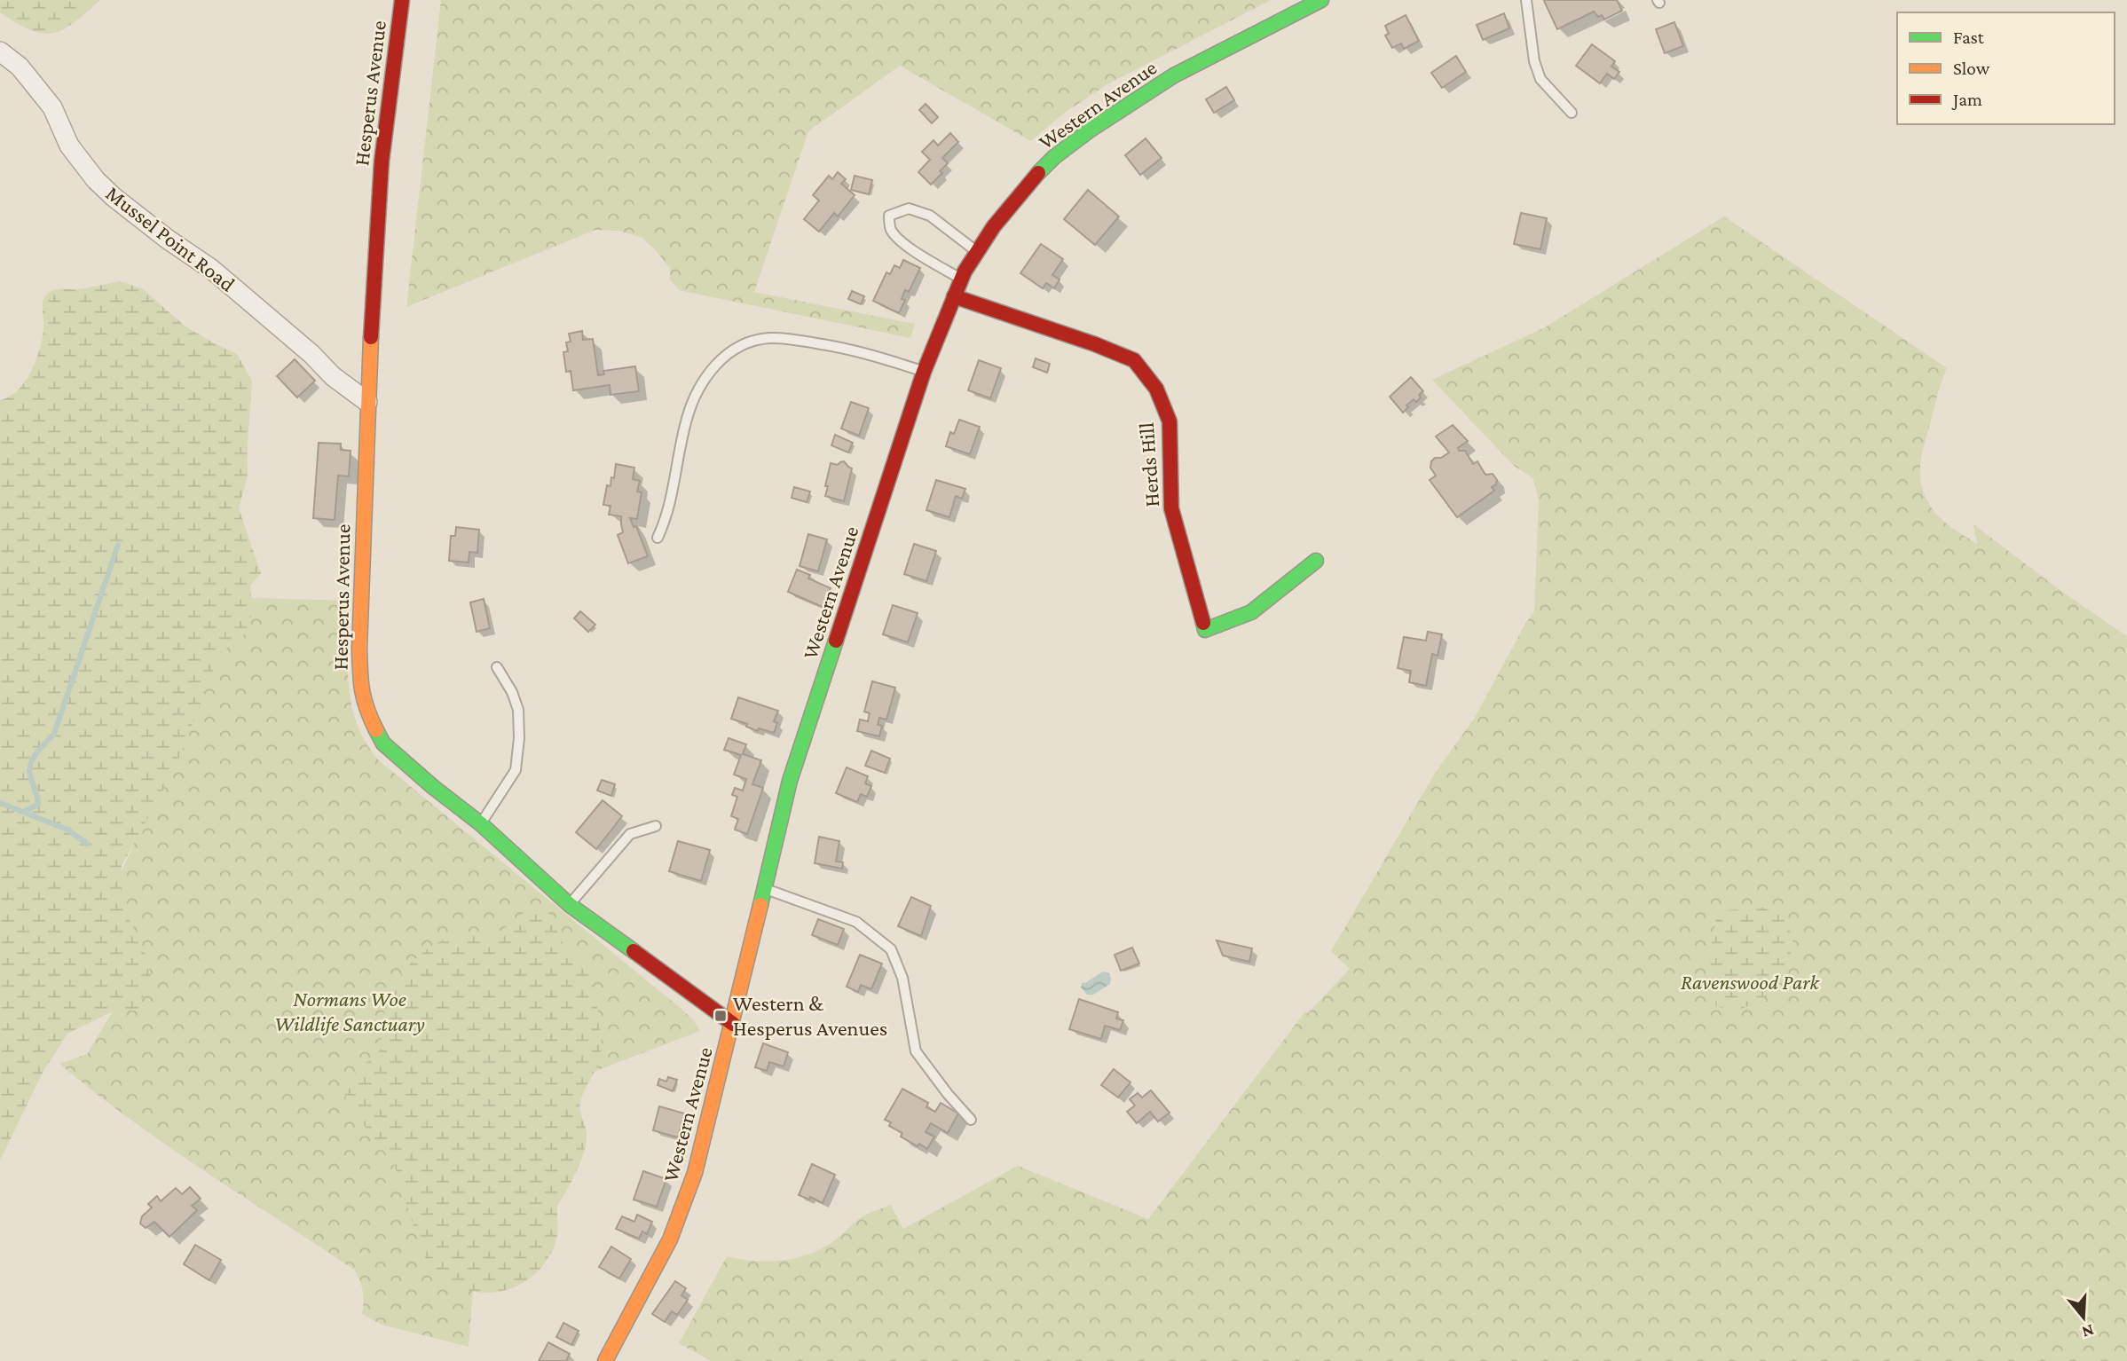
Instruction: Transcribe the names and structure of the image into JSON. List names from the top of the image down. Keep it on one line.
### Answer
{"streets":{"street":["Hesperus Avenue","Western Avenue","Mussel Point Road","Herds Hill"]},"crossings":[["Hesperus Avenue","Western Avenue"],["Hesperus Avenue","Mussel Point Road"],["Western Avenue","Herds Hill"]],"parks":["Ravenswood Park","Normans Woe Wildlife Sanctuary"],"places":{"transit":["Western & Hesperus Avenues"]},"legend":["Fast","Slow","Jam"],"north":"bottom"}
